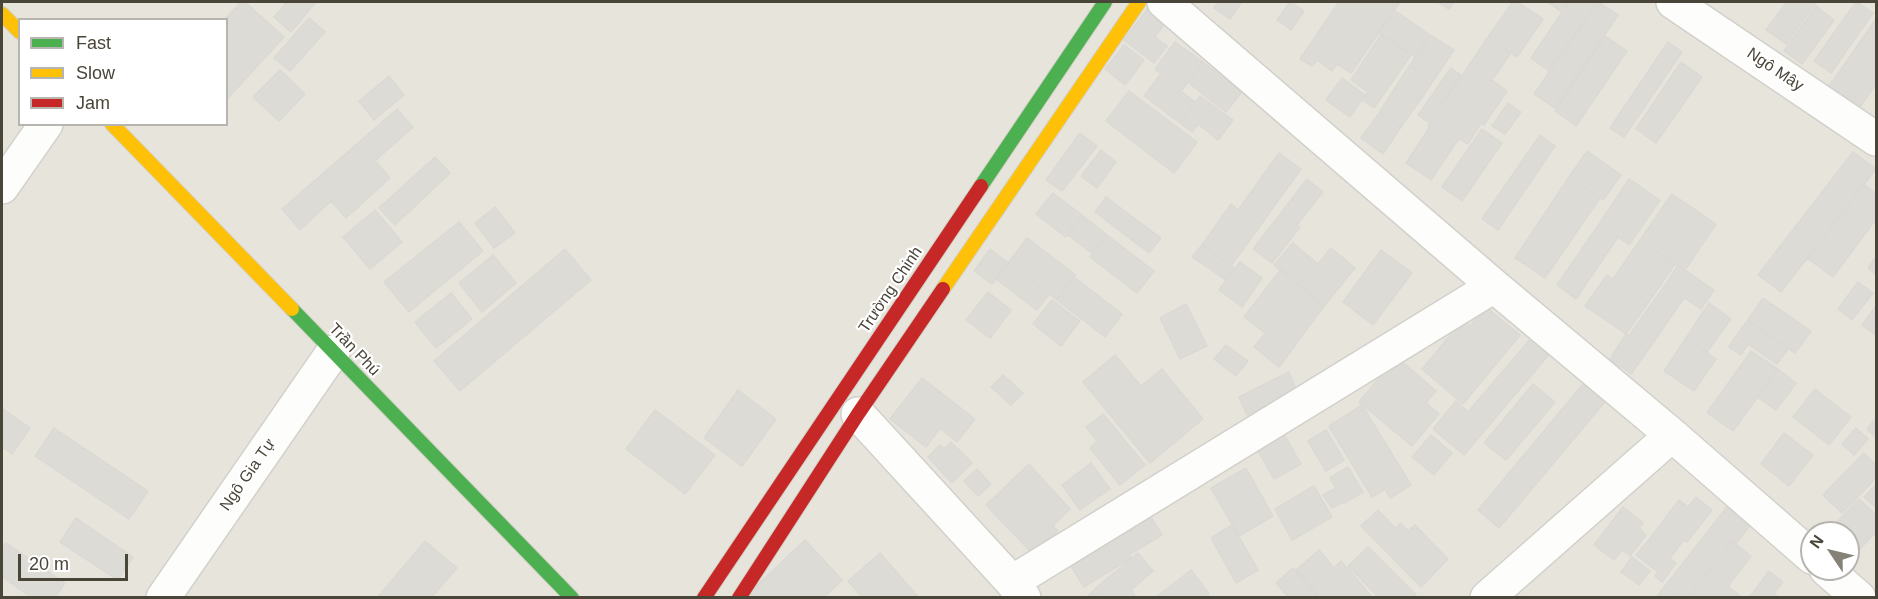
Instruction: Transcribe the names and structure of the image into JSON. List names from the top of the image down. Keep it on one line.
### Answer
{"streets":{"street":["Ngô Mây","Trường Chinh","Trần Phú","Ngô Gia Tự"]},"crossings":[["Trần Phú","Ngô Gia Tự"]],"legend":["Fast","Slow","Jam"],"scale_bar":"20 m","north":"top left"}
